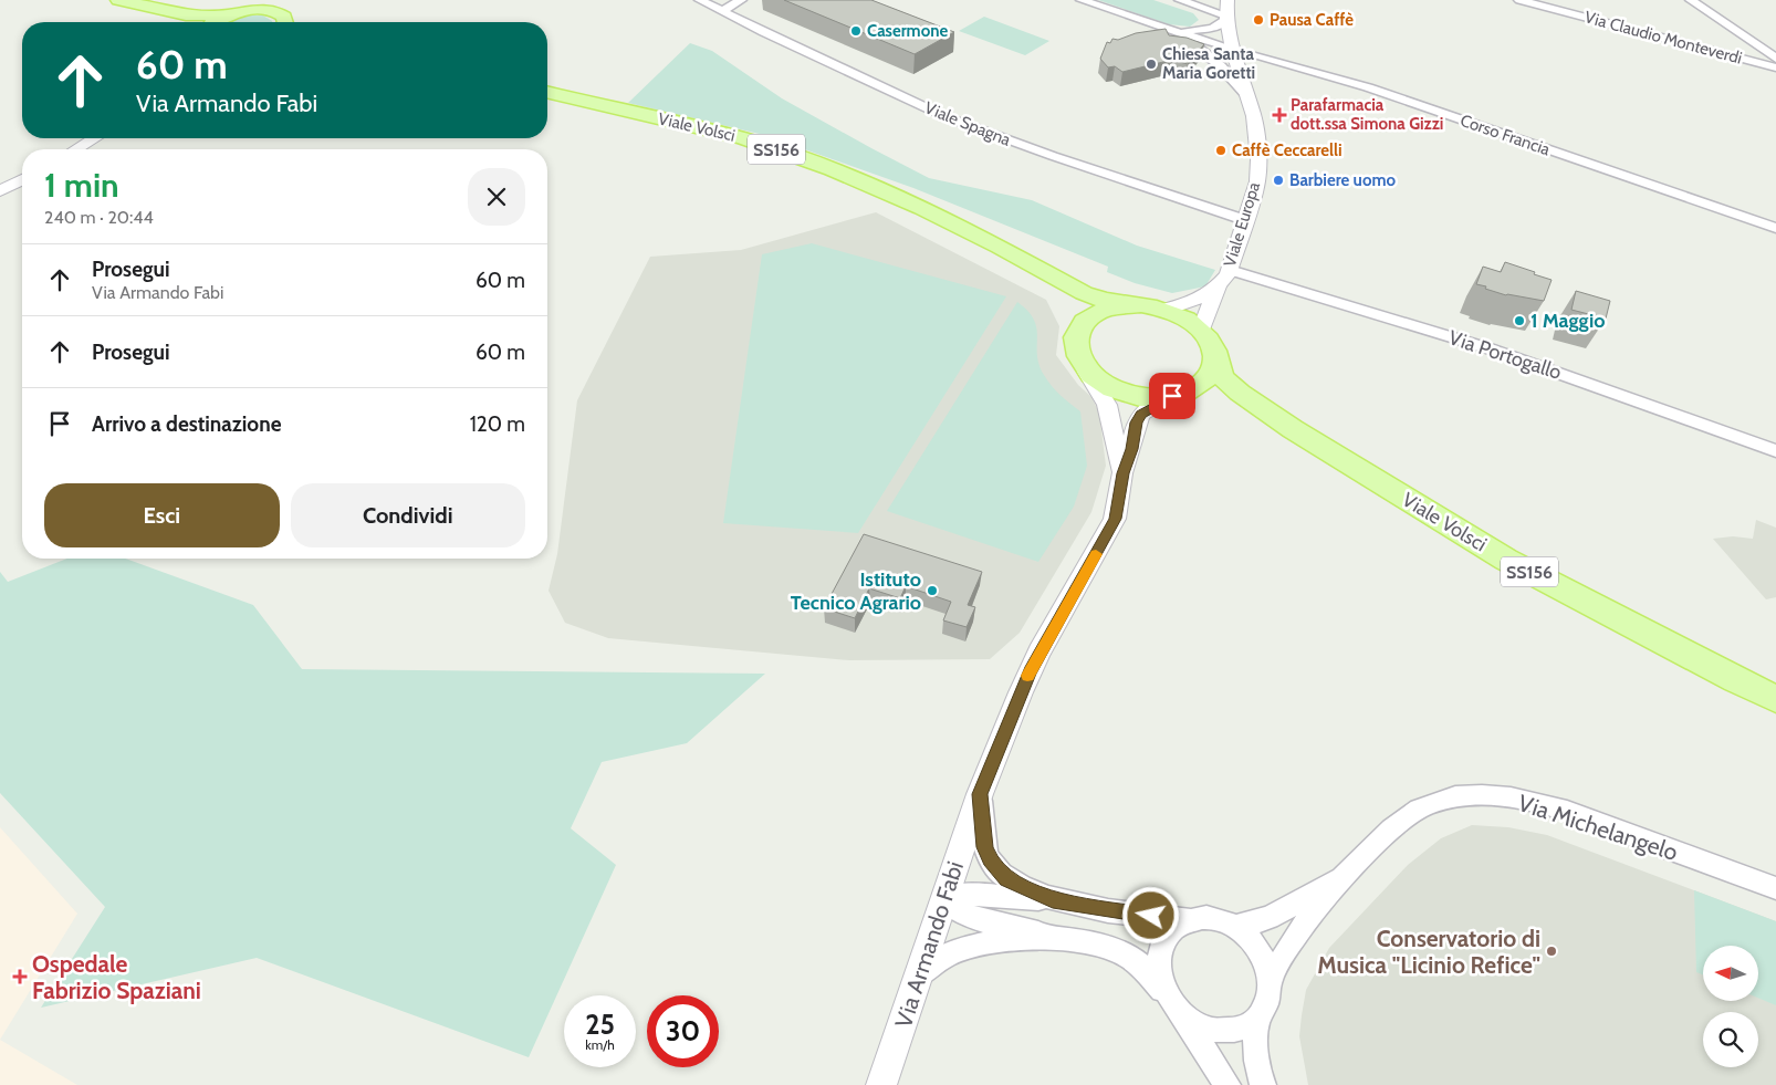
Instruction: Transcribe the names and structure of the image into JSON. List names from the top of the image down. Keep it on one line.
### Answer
{"streets":{"main road":["Viale Volsci","SS156"],"street":["Via Claudio Monteverdi","Viale Spagna","Corso Francia","Viale Europa","Via Portogallo","Via Michelangelo","Via Armando Fabi"]},"crossings":[["Viale Spagna","Viale Europa"],["Viale Volsci","SS156"],["Corso Francia","Viale Europa"],["Viale Europa","Via Portogallo"]],"places":{"other":["Pausa Caffè","Casermone","Chiesa Santa Maria Goretti","Caffè Ceccarelli","Barbiere uomo","1 Maggio","Istituto Tecnico Agrario","Conservatorio di Musica \"Licinio Refice\""],"health":["Parafarmacia dott.ssa Simona Gizzi","Ospedale Fabrizio Spaziani"]},"north":"left","page":{"turn":["60 m","Via Armando Fabi"],"heading":["1 min","240 m · 20:44"],"list":[{"name":"Prosegui","note":"Via Armando Fabi","value":"60 m"},{"name":"Prosegui","value":"60 m"},{"name":"Arrivo a destinazione","value":"120 m"}],"buttons":["Esci","Condividi"],"speed":"25 km/h","limit":"30"}}
